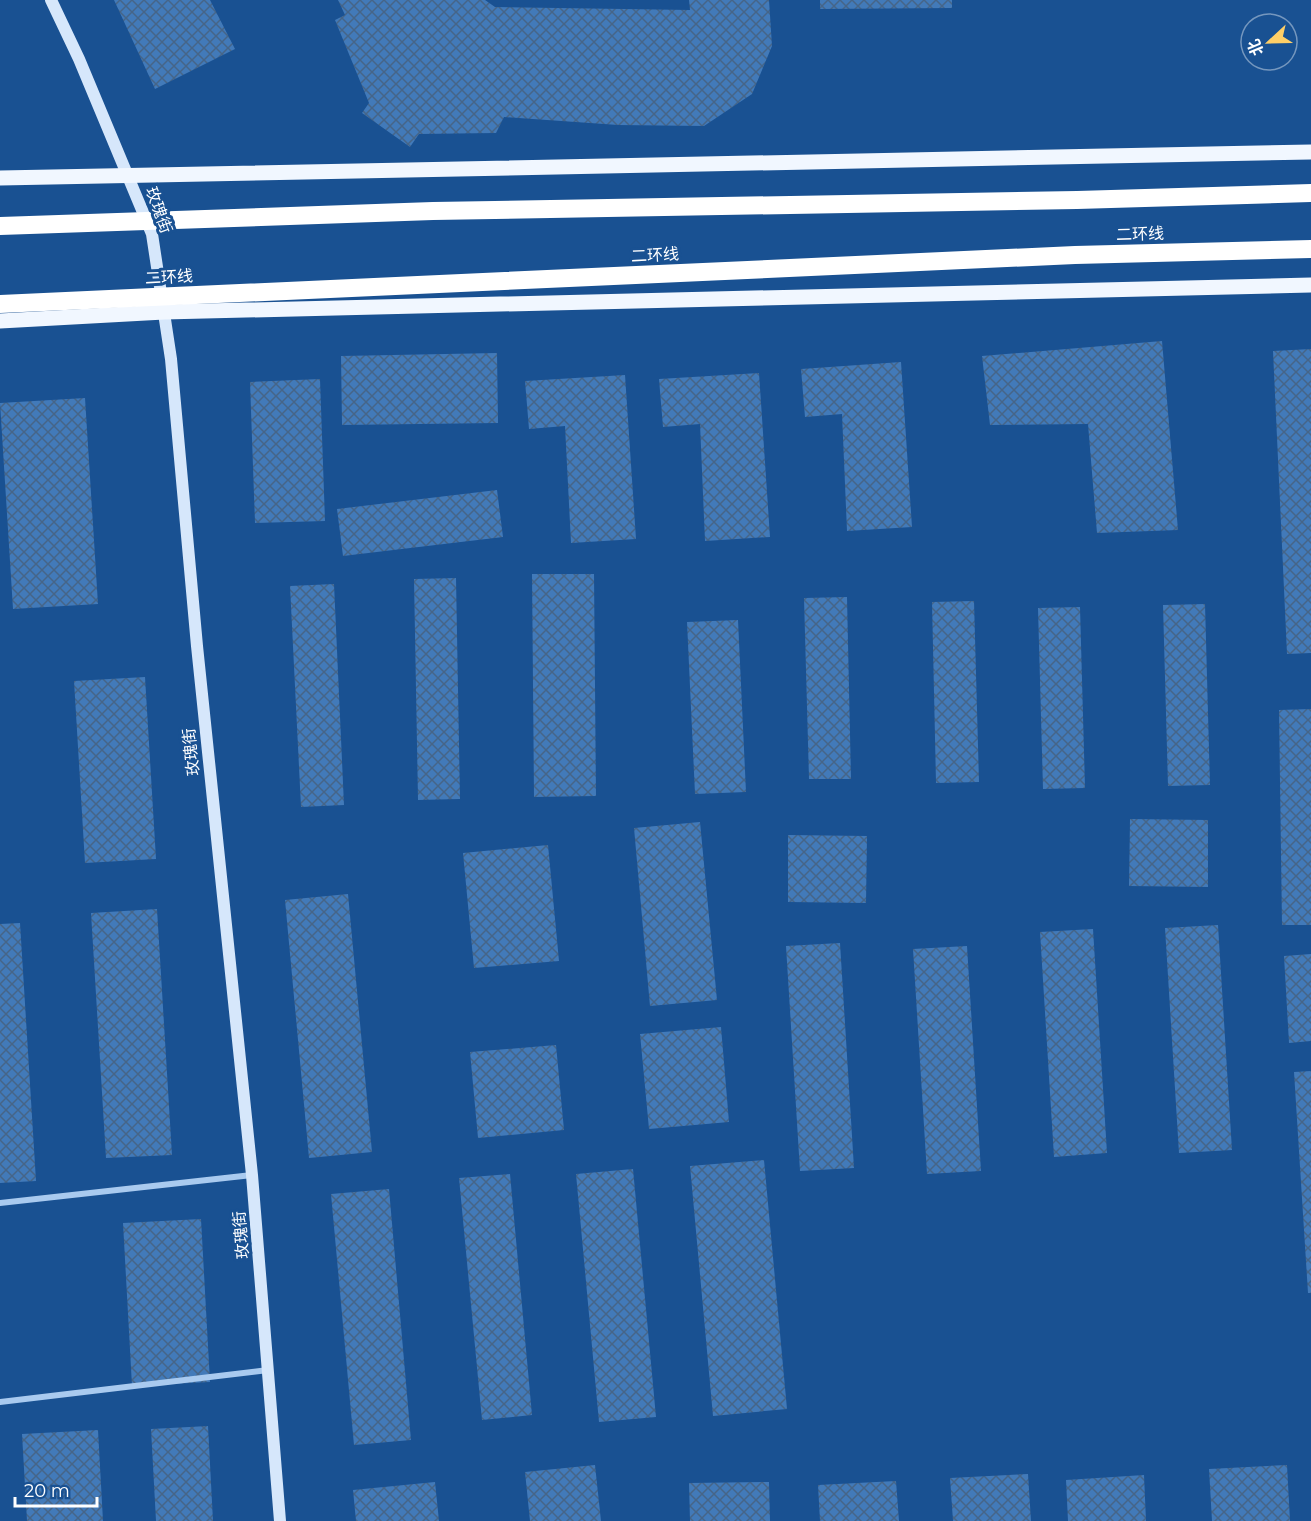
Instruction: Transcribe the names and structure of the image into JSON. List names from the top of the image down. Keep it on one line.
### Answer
{"streets":{"highway":["二环线"],"street":["玫瑰街"]},"scale_bar":"20 m","north":"left"}
